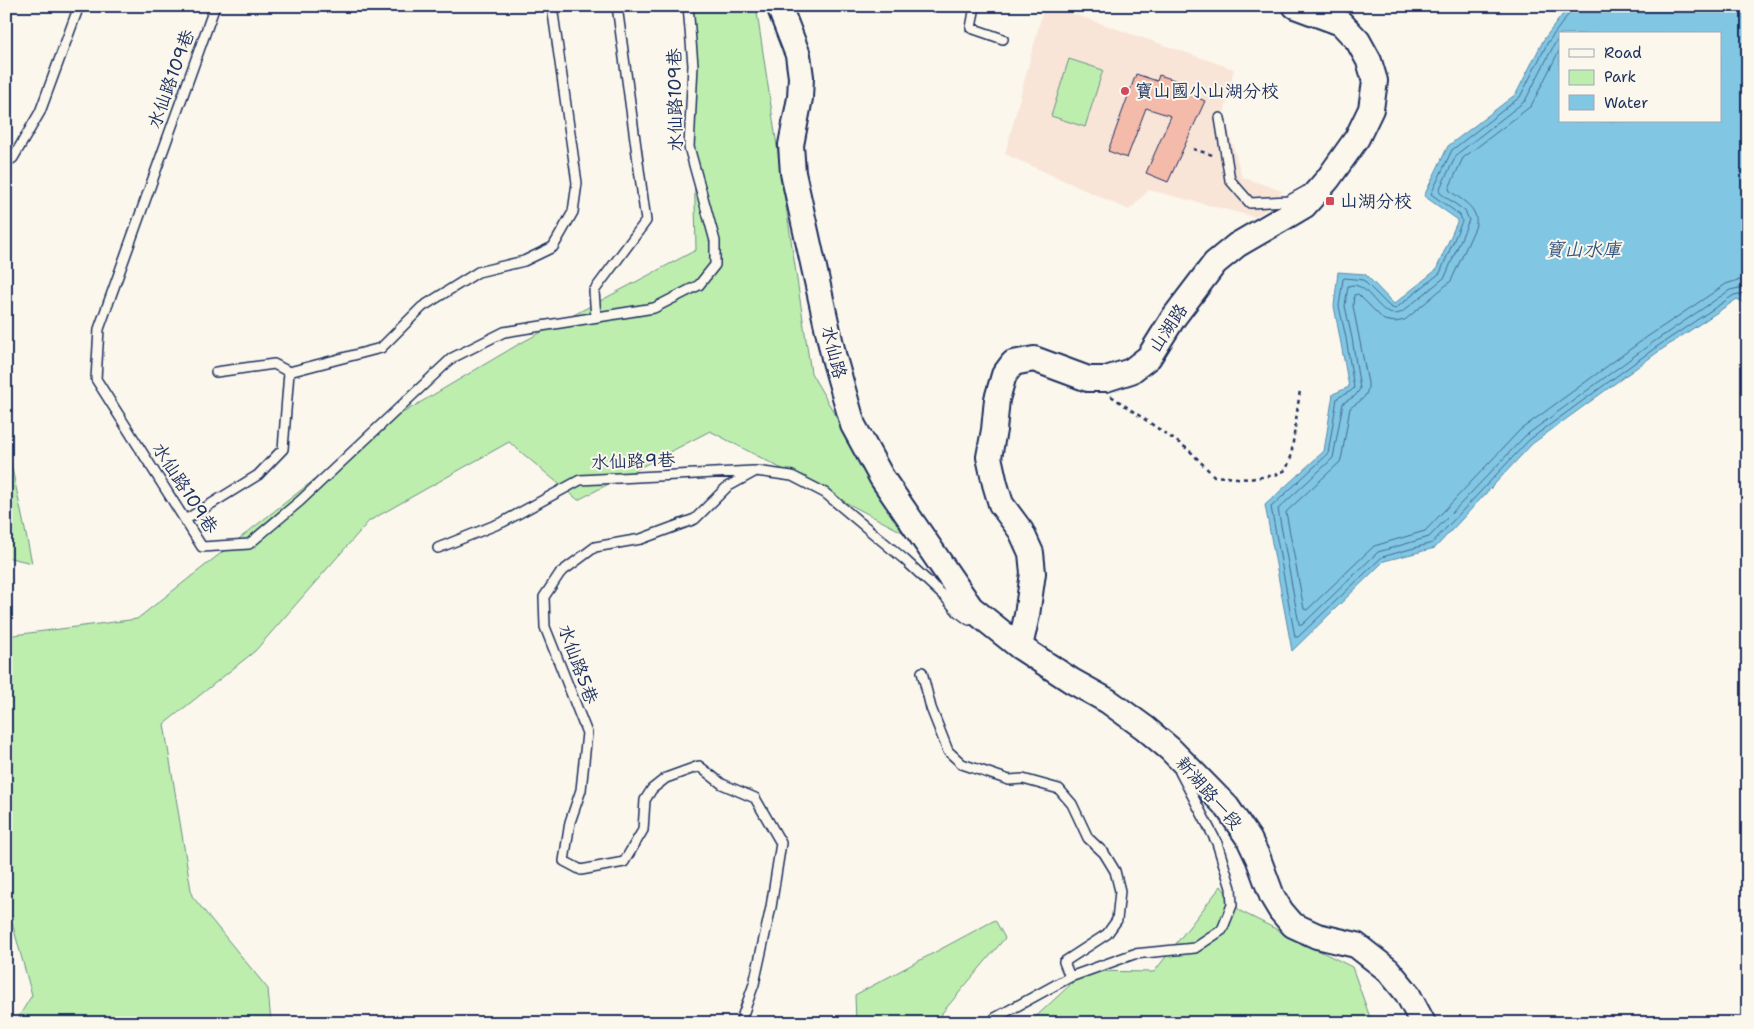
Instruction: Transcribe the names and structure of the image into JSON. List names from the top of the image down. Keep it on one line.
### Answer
{"streets":{"street":["山湖路","水仙路","新湖路一段"],"lane":["水仙路109巷","水仙路9巷","水仙路5巷"]},"crossings":[["山湖路","水仙路"],["山湖路","新湖路一段"],["水仙路","新湖路一段"],["水仙路9巷","水仙路5巷"]],"water":["寶山水庫"],"places":{"other":["寶山國小山湖分校"],"transit":["山湖分校"]},"legend":["Road","Park","Water"]}
